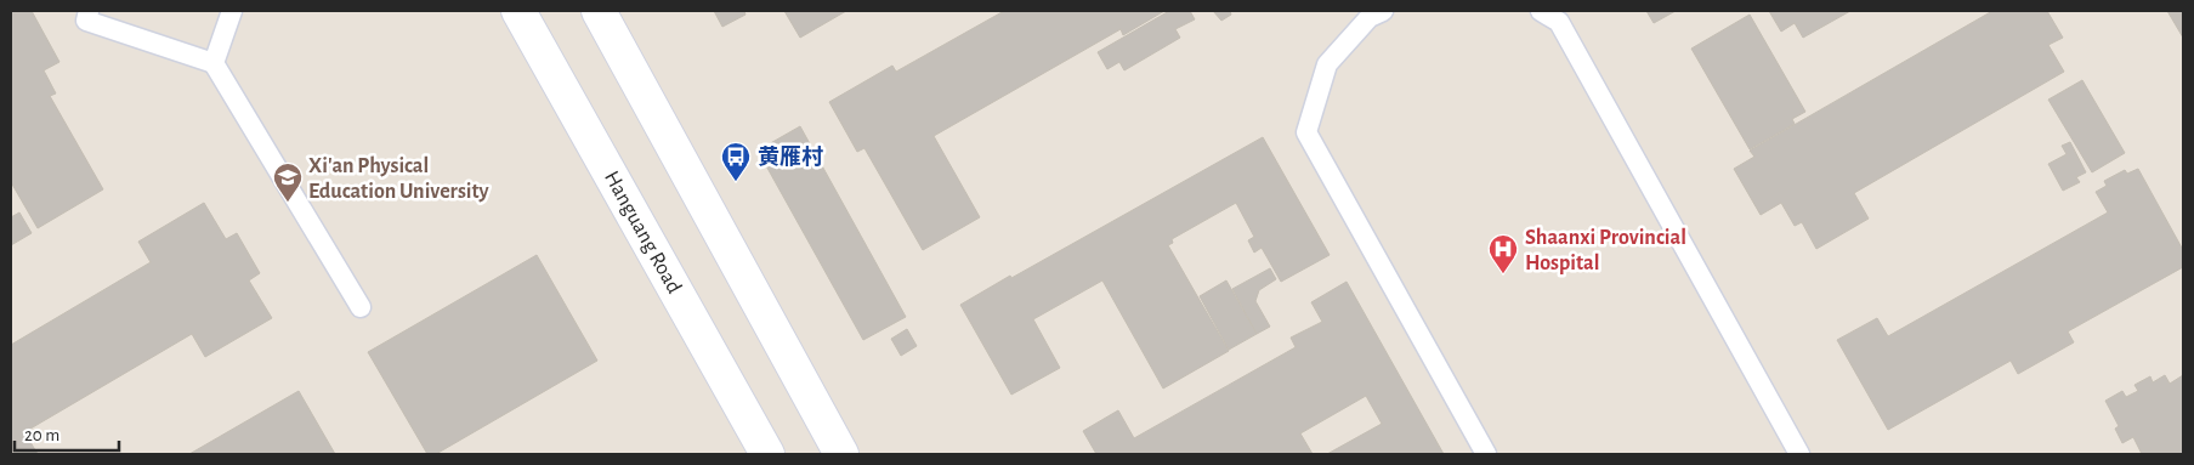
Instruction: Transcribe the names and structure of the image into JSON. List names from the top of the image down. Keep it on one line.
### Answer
{"streets":{"main road":["Hanguang Road"]},"places":{"bus stop":["黄雁村"],"school or university":["Xi'an Physical Education University"],"hospital":["Shaanxi Provincial Hospital"]},"scale_bar":"20 m"}
